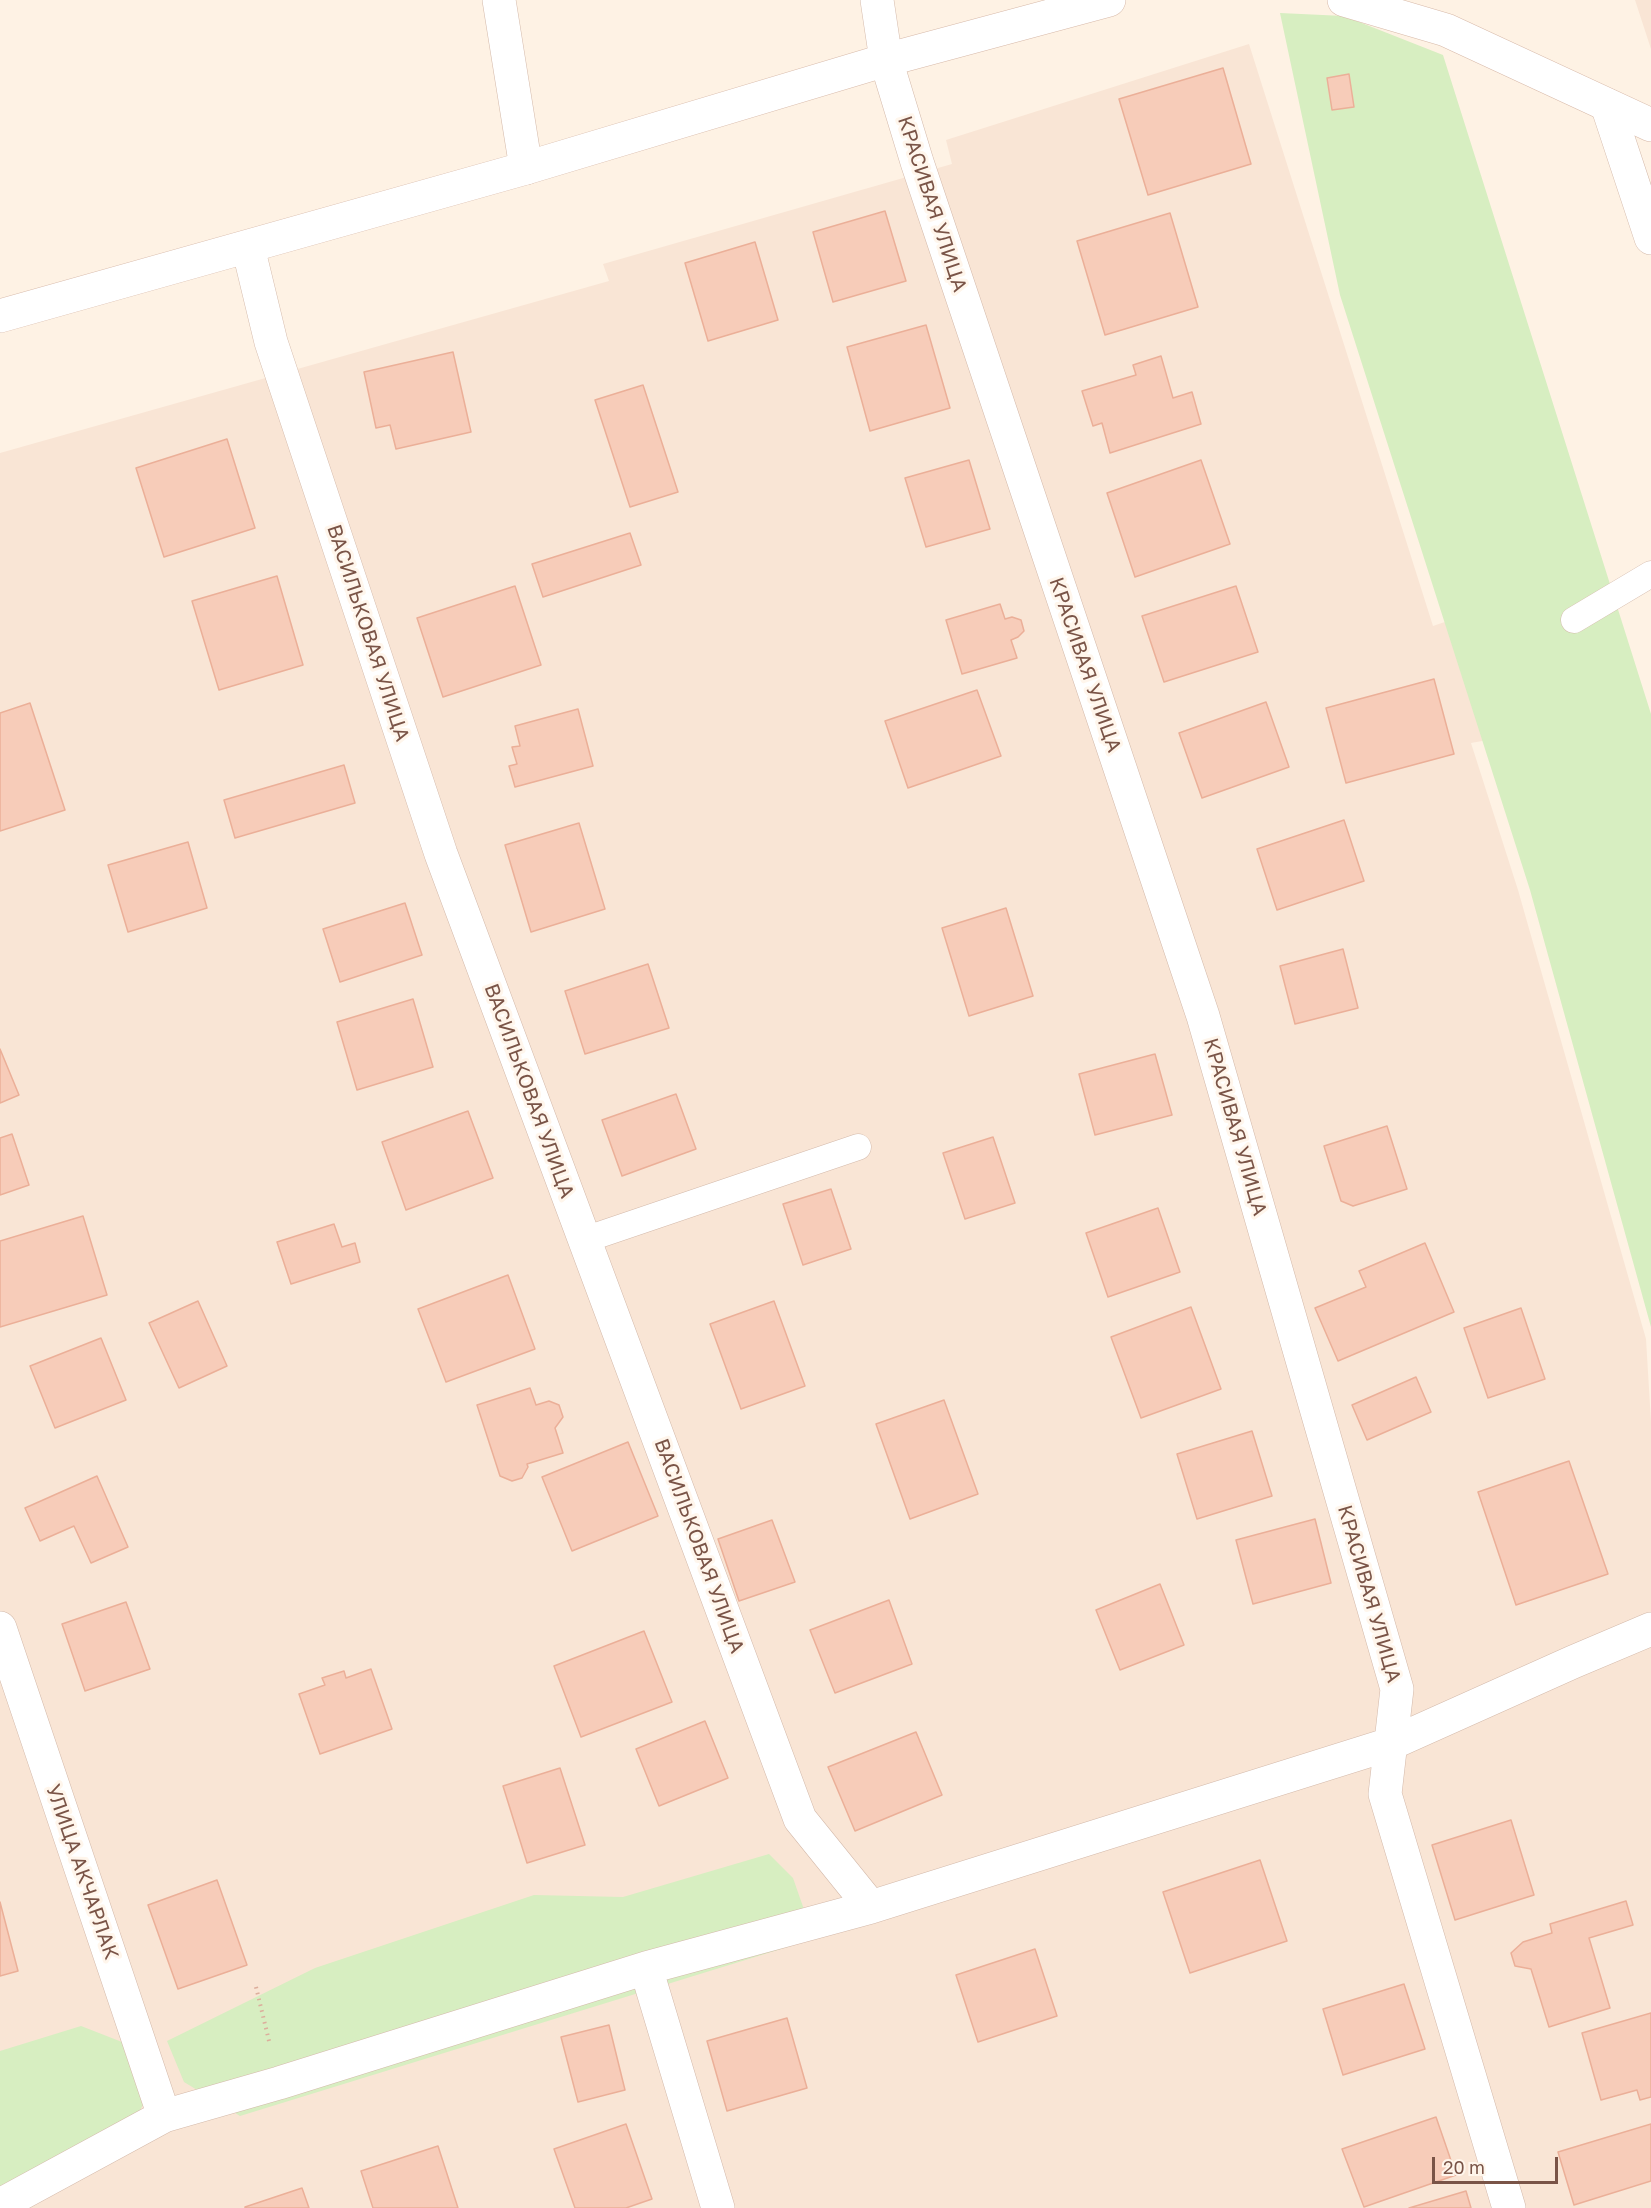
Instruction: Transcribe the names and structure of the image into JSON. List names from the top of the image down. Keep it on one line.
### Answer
{"streets":{"street":["КРАСИВАЯ УЛИЦА","ВАСИЛЬКОВАЯ УЛИЦА","УЛИЦА АКЧАРЛАК"]},"scale_bar":"20 m"}
